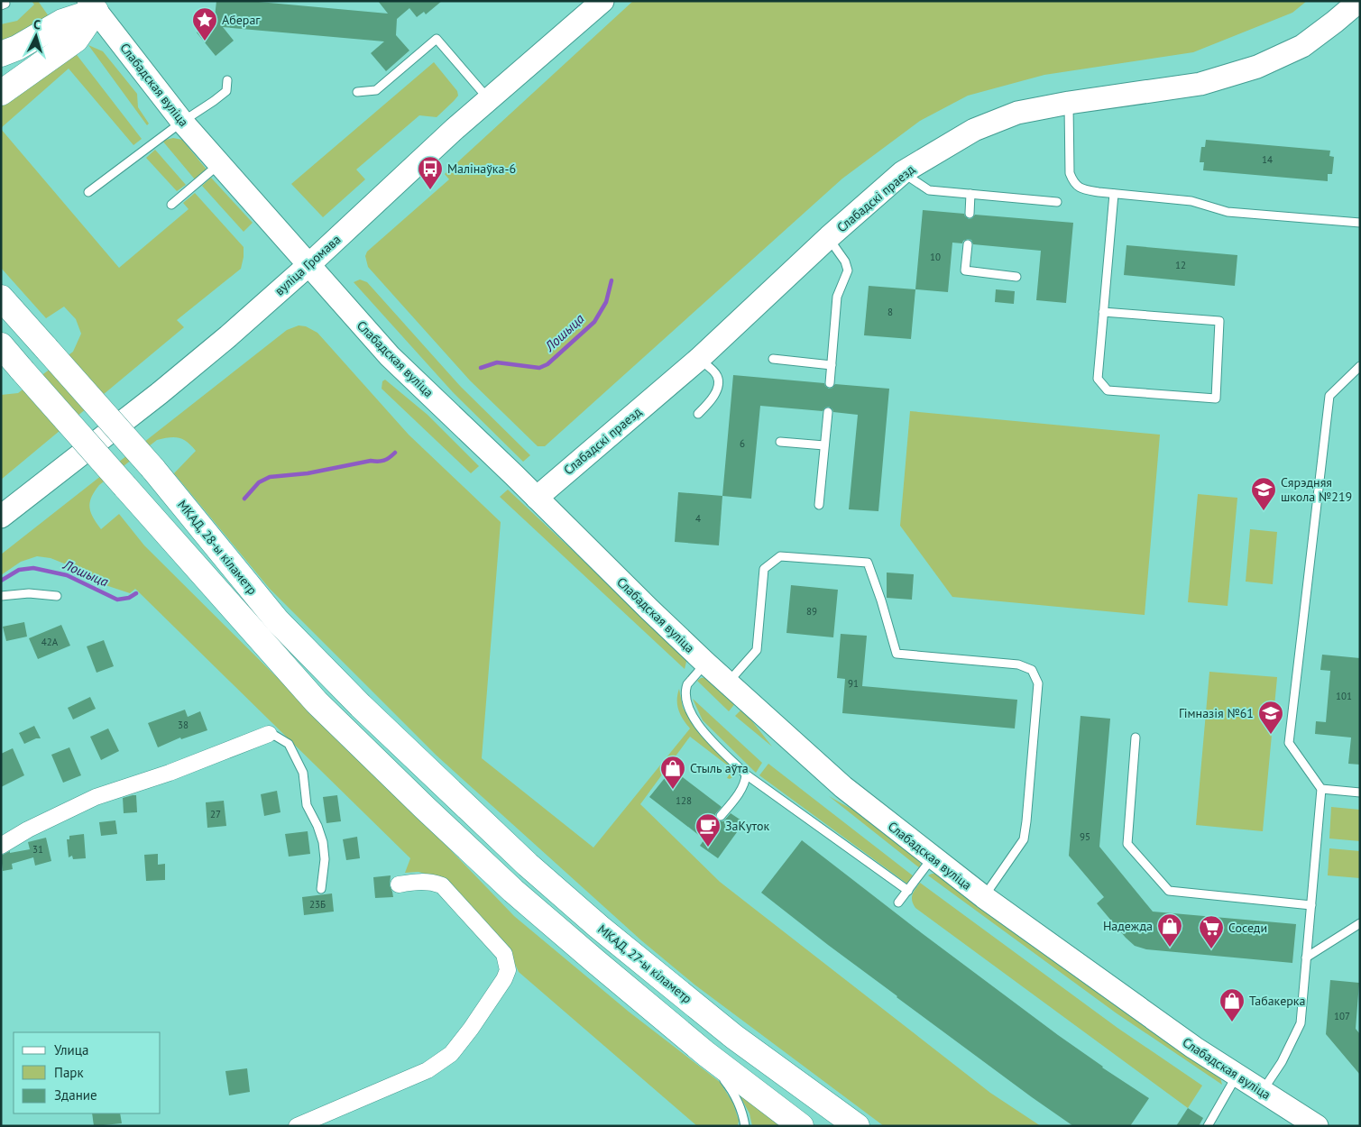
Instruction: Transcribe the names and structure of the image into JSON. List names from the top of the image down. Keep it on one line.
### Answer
{"streets":{"highway":["МКАД, 28-ы кіламетр","МКАД, 27-ы кіламетр"],"main road":["Слабадская вуліца","Слабадскі праезд","вуліца Громава"]},"crossings":[["Слабадская вуліца","Слабадскі праезд"],["Слабадская вуліца","вуліца Громава"],["МКАД, 28-ы кіламетр","МКАД, 27-ы кіламетр"]],"water":["Лошыца"],"places":{"place":["Абераг"],"bus stop":["Малінаўка-6"],"school or university":["Сярэдняя школа №219","Гімназія №61"],"shop":["Стыль аўта","Надежда","Табакерка"],"cafe":["ЗаКуток"],"supermarket":["Соседи"]},"house_numbers":["14","10","12","8","6","4","89","42А","91","101","38","128","27","95","31","23Б","107"],"legend":["Улица","Парк","Здание"],"north":"top"}
